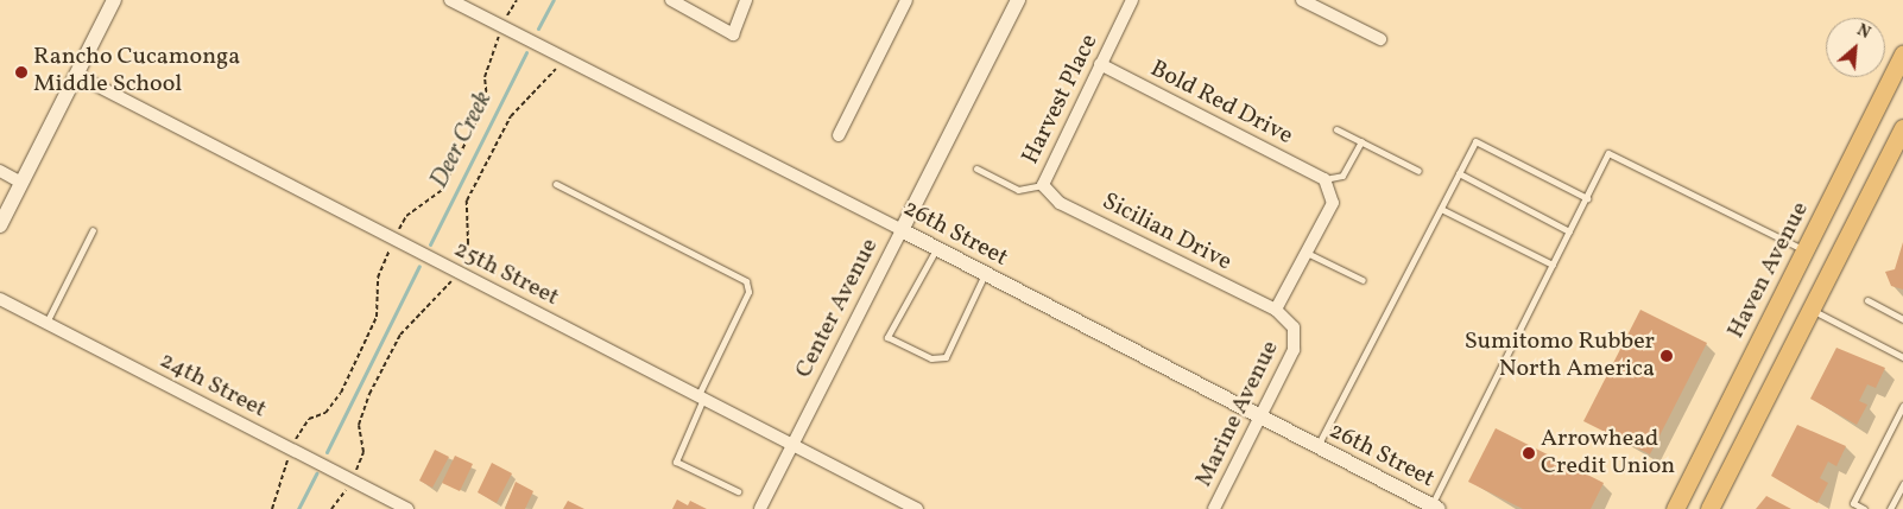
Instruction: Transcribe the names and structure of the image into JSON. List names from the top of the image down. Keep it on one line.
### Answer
{"streets":{"main road":["Haven Avenue"],"street":["Harvest Place","Bold Red Drive","Sicilian Drive","26th Street","25th Street","Center Avenue","24th Street","Marine Avenue"]},"crossings":[["Harvest Place","Bold Red Drive"],["Harvest Place","Sicilian Drive"],["Sicilian Drive","Marine Avenue"],["26th Street","Center Avenue"],["26th Street","Marine Avenue"],["25th Street","Center Avenue"]],"water":["Deer Creek"],"places":["Rancho Cucamonga Middle School","Sumitomo Rubber North America","Arrowhead Credit Union"],"north":"top right"}
